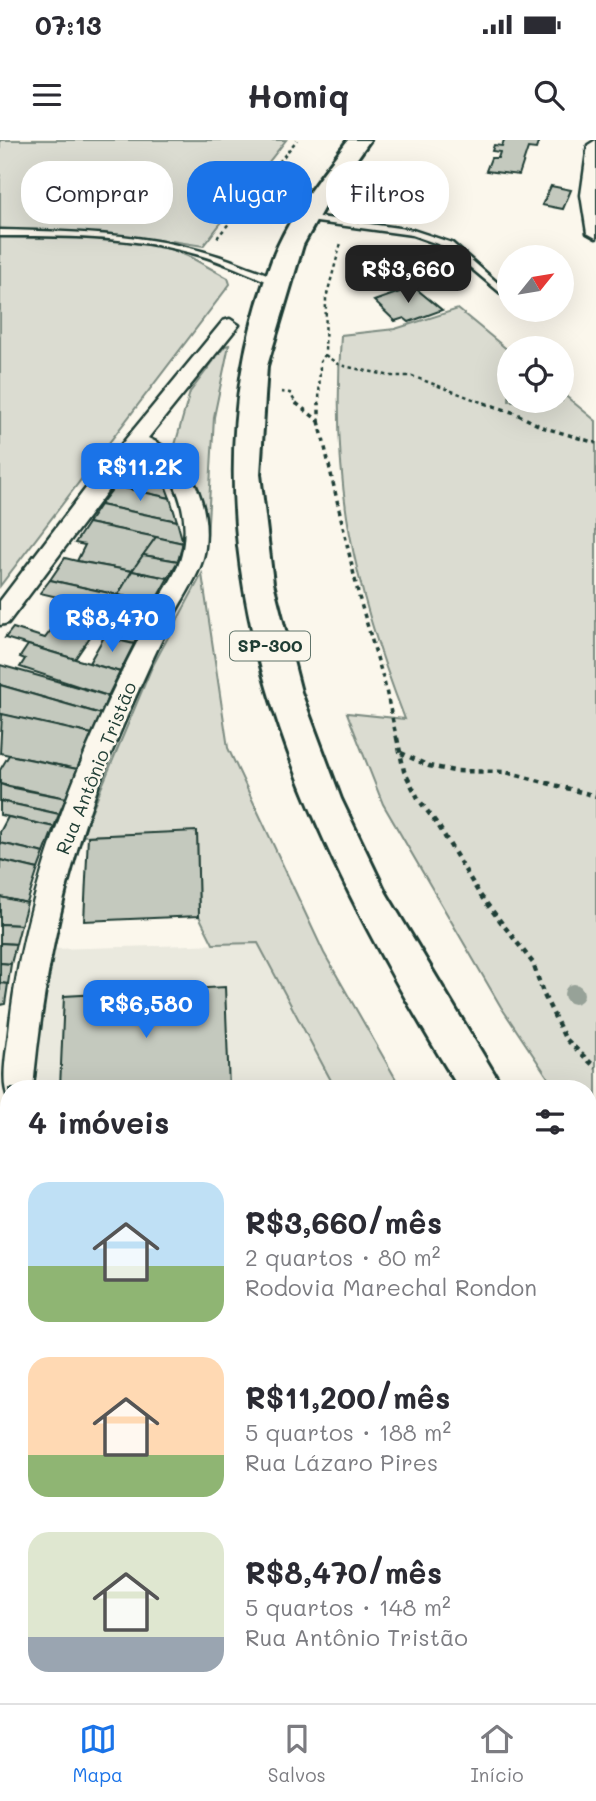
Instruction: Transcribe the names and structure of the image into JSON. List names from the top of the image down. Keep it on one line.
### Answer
{"streets":{"main road":["SP-300"],"street":["Rua Antônio Tristão"]},"north":"top right","page":{"status":"07:13","header":"Homiq","chip":["Comprar","Alugar","Filtros"],"price":["R$3,660","R$11.2K","R$8,470","R$6,580"],"heading":"4 imóveis","list":[{"name":"R$3,660/mês","note":"2 quartos · 80 m² · Rodovia Marechal Rondon"},{"name":"R$11,200/mês","note":"5 quartos · 188 m² · Rua Lázaro Pires"},{"name":"R$8,470/mês","note":"5 quartos · 148 m² · Rua Antônio Tristão"}],"tabs":["Mapa","Salvos","Início"]}}
